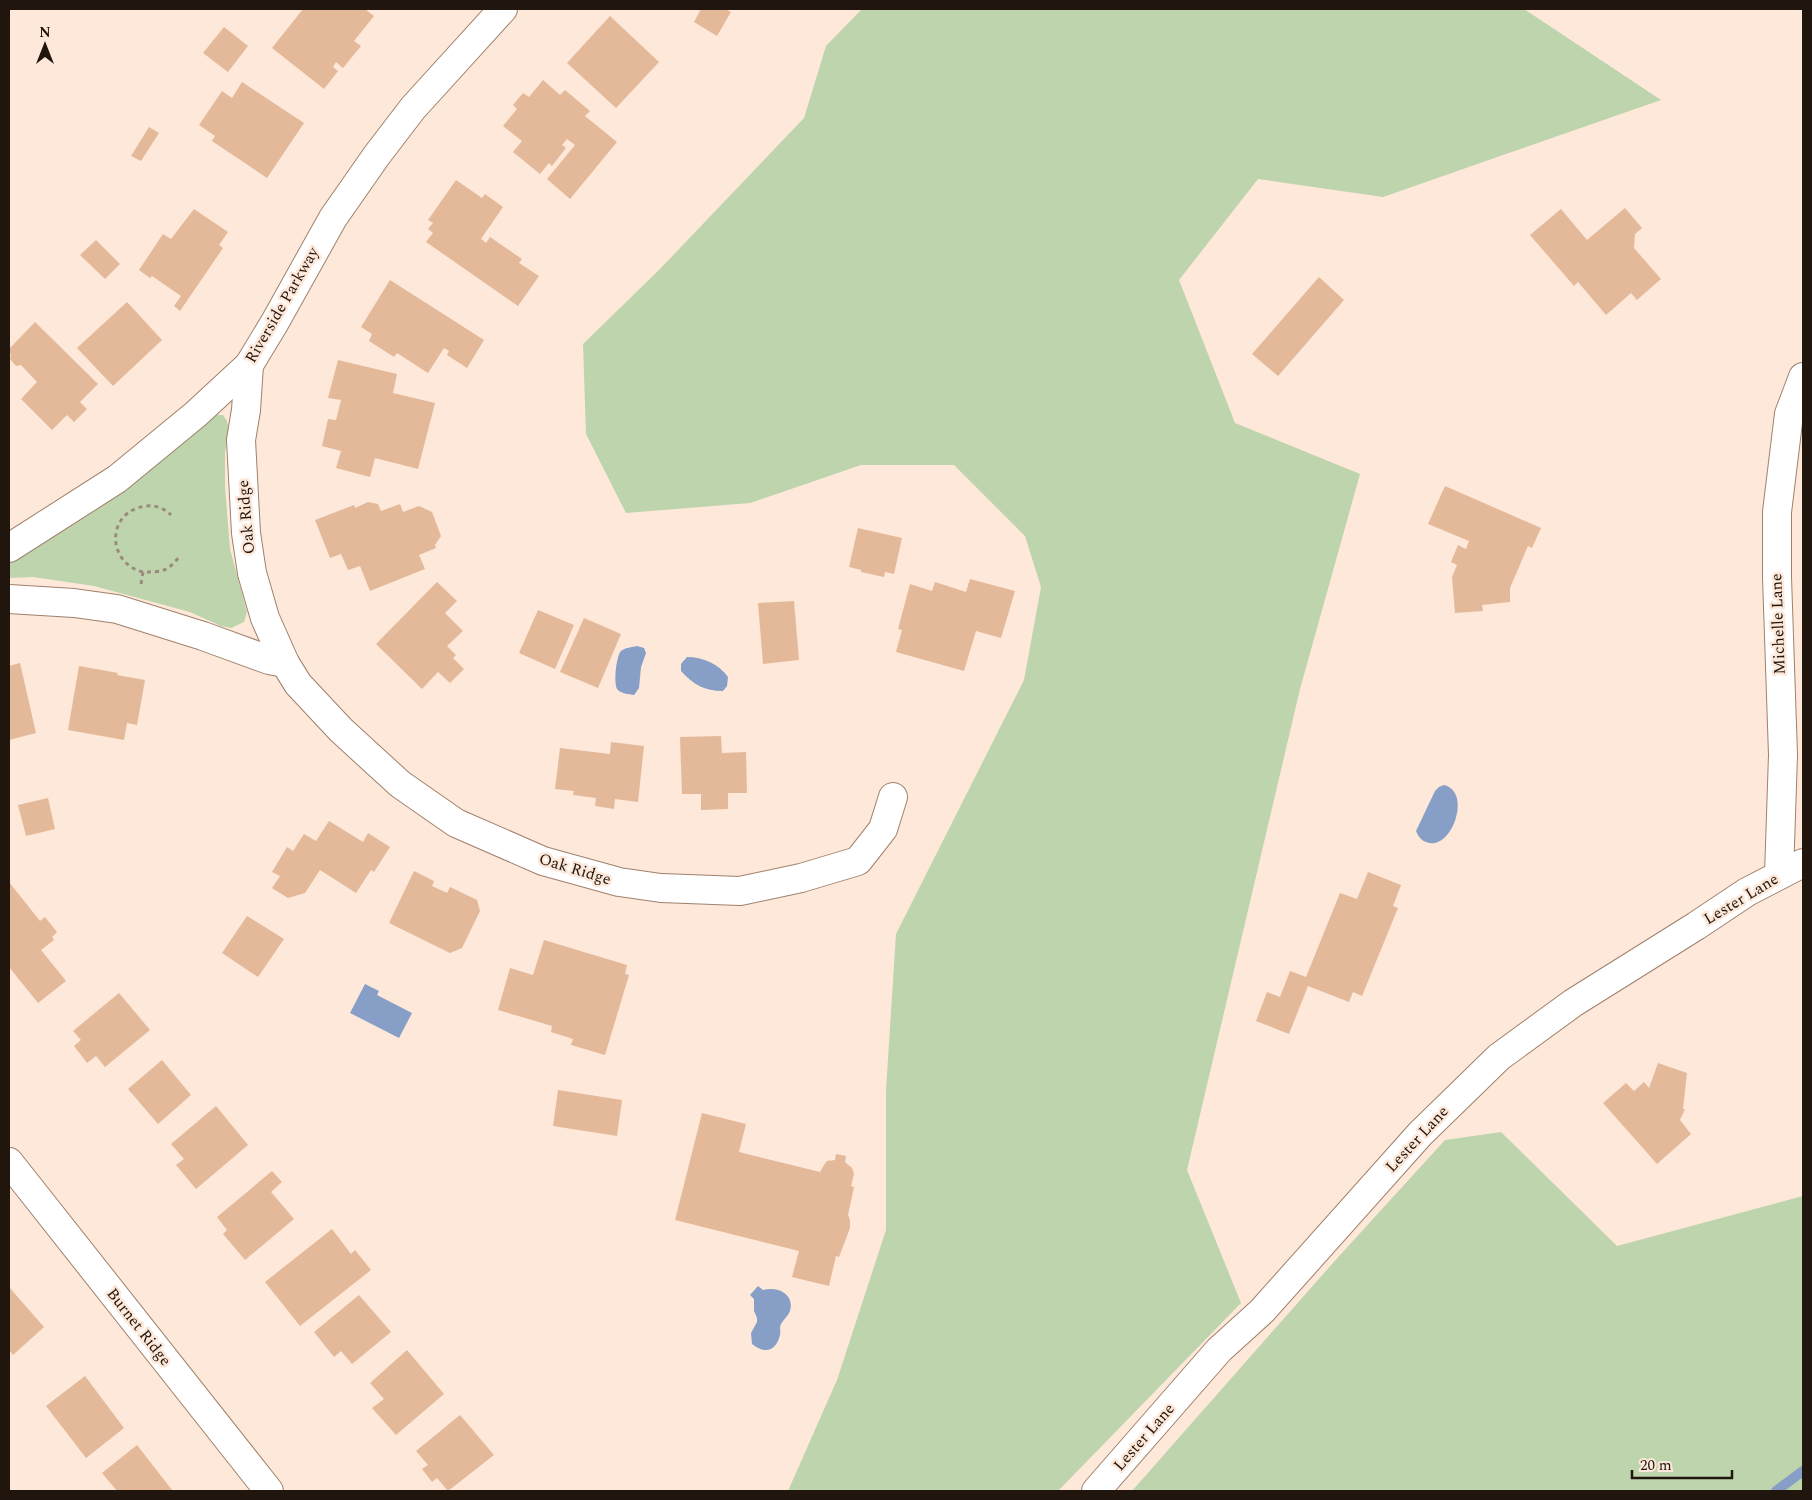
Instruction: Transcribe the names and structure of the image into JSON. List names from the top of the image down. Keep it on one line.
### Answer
{"streets":{"street":["Riverside Parkway","Oak Ridge","Michelle Lane","Lester Lane","Burnet Ridge"]},"crossings":[["Riverside Parkway","Oak Ridge"],["Michelle Lane","Lester Lane"]],"scale_bar":"20 m","north":"top"}
